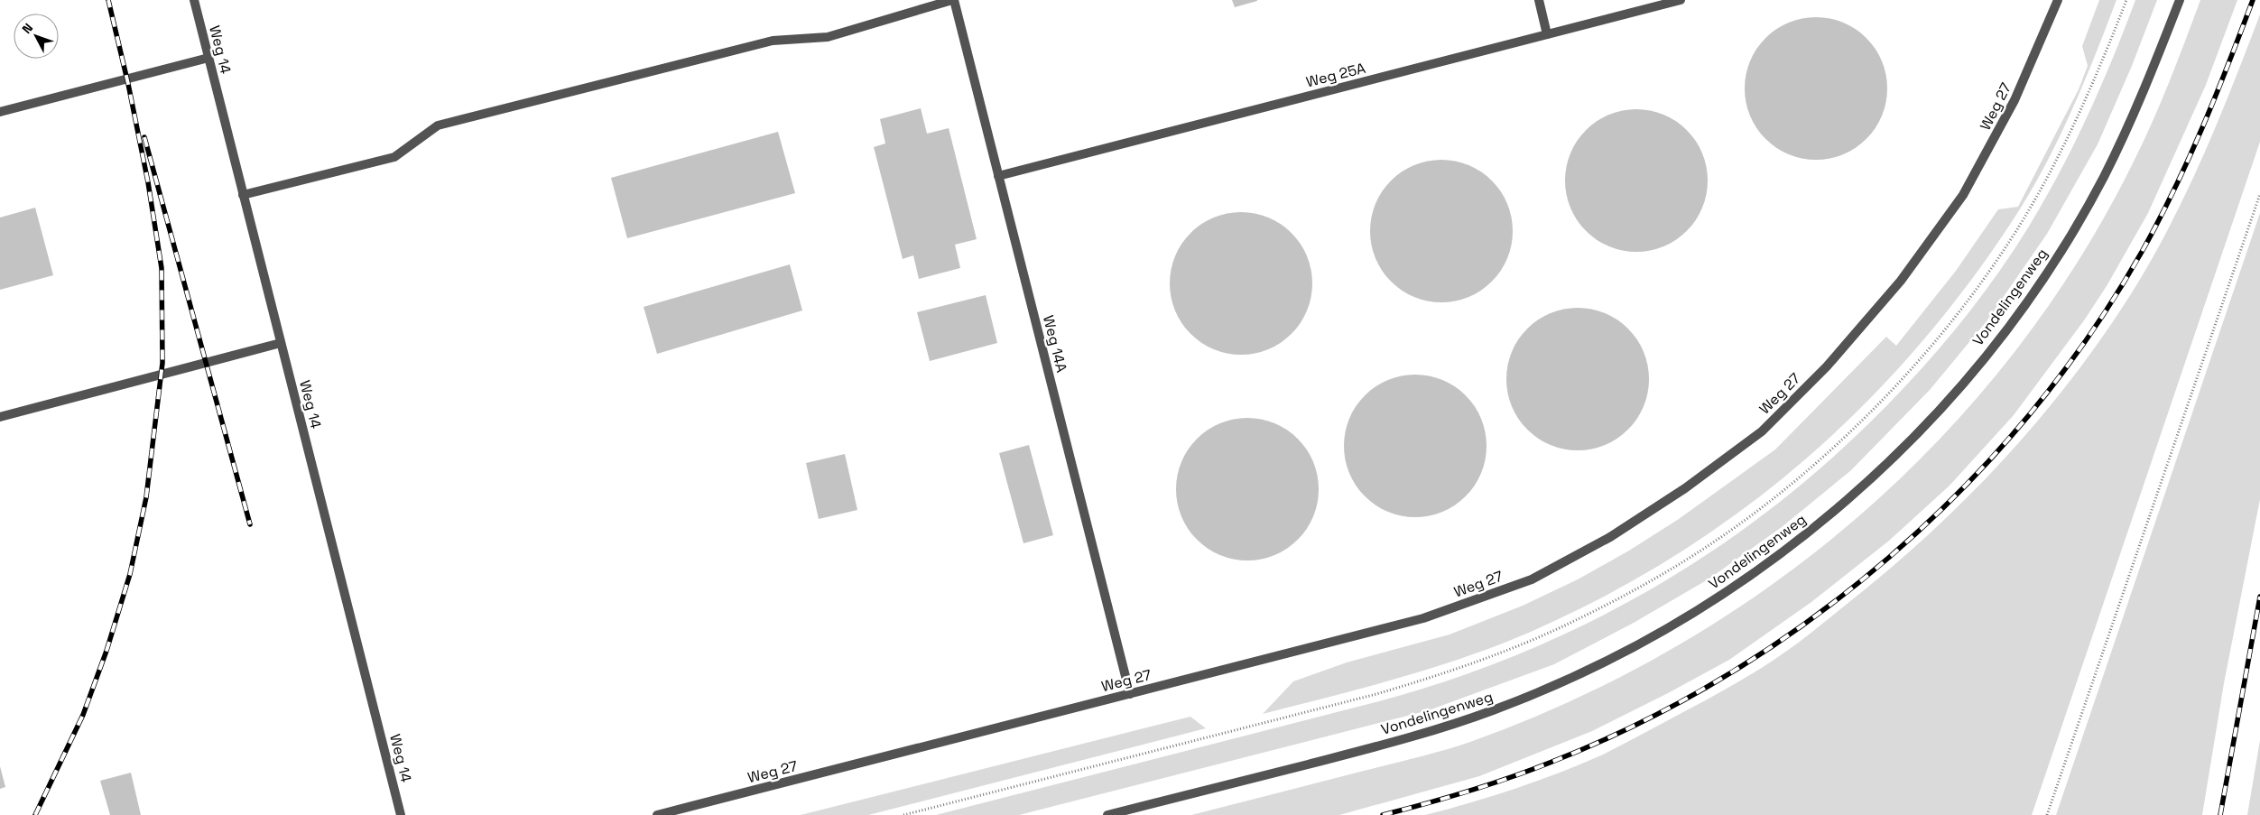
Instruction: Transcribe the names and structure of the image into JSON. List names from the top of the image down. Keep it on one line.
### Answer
{"streets":{"street":["Weg 14","Weg 25A","Weg 27","Vondelingenweg","Weg 14A"]},"crossings":[["Weg 25A","Weg 14A"],["Weg 27","Weg 14A"]],"north":"top left"}
